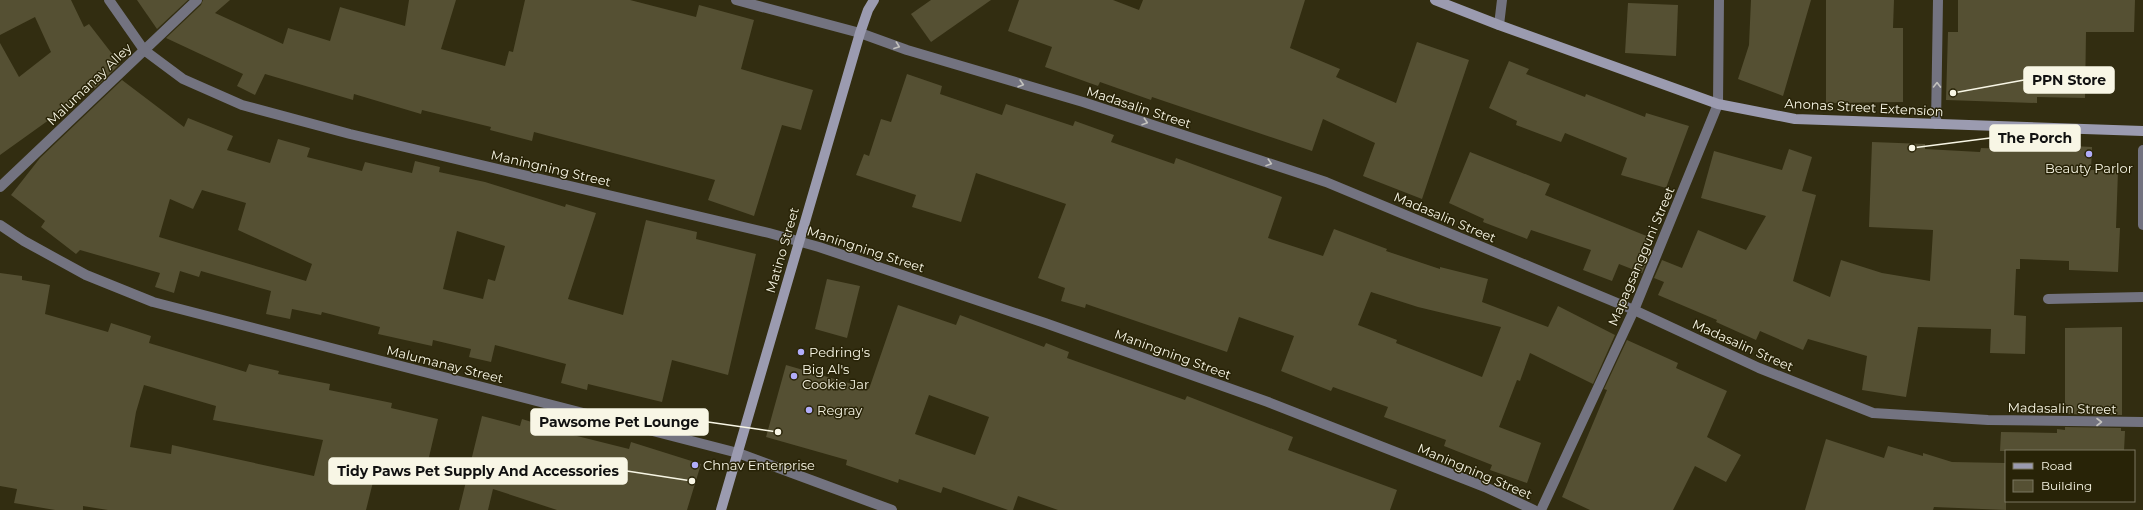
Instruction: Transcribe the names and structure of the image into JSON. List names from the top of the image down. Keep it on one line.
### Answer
{"streets":{"street":["Malumanay Alley","Madasalin Street","Anonas Street Extension","Maningning Street","Matino Street","Mapagsangguni Street","Malumanay Street"]},"crossings":[["Malumanay Alley","Maningning Street"],["Madasalin Street","Matino Street"],["Madasalin Street","Mapagsangguni Street"],["Anonas Street Extension","Mapagsangguni Street"],["Maningning Street","Matino Street"],["Matino Street","Malumanay Street"]],"one_way":["Madasalin Street"],"places":["PPN Store","The Porch","Beauty Parlor","Pedring's","Big Al's Cookie Jar","Regray","Pawsome Pet Lounge","Chnav Enterprise","Tidy Paws Pet Supply And Accessories"],"legend":["Road","Building"]}
